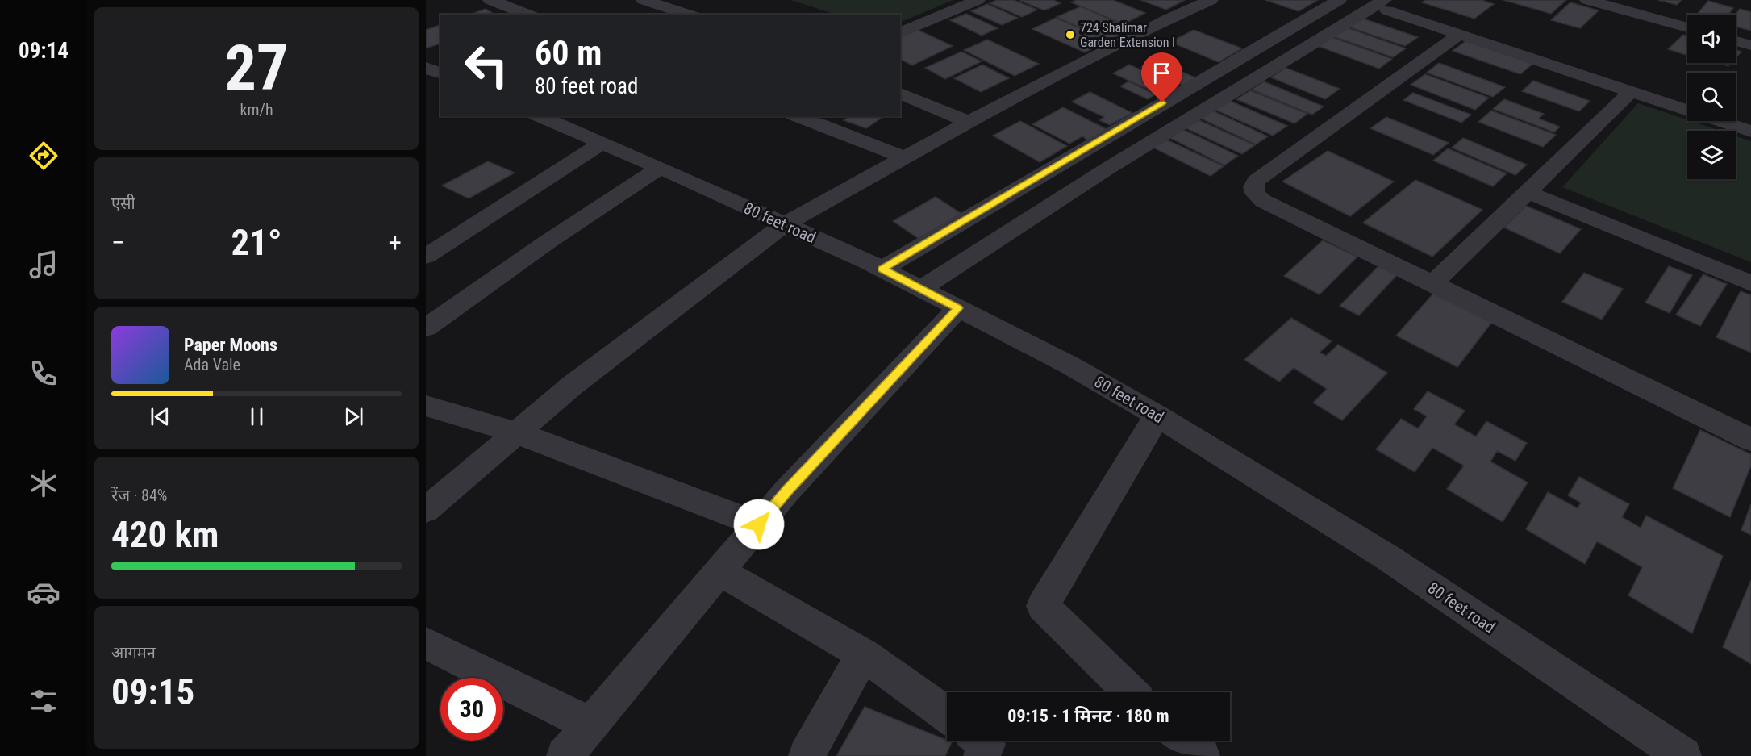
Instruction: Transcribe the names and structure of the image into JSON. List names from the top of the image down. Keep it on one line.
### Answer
{"streets":{"street":["80 feet road"]},"places":["724 Shalimar Garden Extension I"],"page":{"tabs":"09:14","tile":[["27","km/h"],"एसी",["रेंज · 84%","420 km"],["आगमन","09:15"]],"turn":["60 m","80 feet road"],"heat":["−","21°","+"],"song":["Paper Moons","Ada Vale"],"limit":"30","trip":"09:15 · 1 मिनट · 180 m"}}
